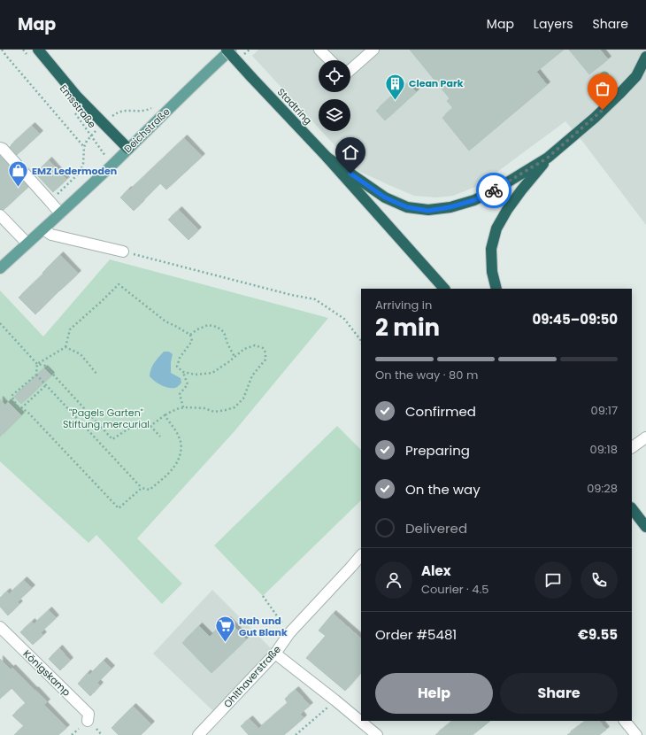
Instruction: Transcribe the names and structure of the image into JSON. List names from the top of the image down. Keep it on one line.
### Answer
{"streets":{"highway":["Stadtring"],"main road":["Deichstraße"],"street":["Königskamp","Ohlthaverstraße"],"path":["Emsstraße"]},"crossings":[["Emsstraße","Deichstraße"]],"parks":["\"Pagels Garten\" Stiftung mercurial"],"places":{"building":["Clean Park"],"shop":["EMZ Ledermoden"],"supermarket":["Nah und Gut Blank"]},"page":{"header":"Map","nav":["Map","Layers","Share"],"heading":["2 min","Arriving in","09:45–09:50"],"panel":["Alex","Courier · 4.5","Order #5481","€9.55"],"bar":"On the way · 80 m","list":[["Confirmed","09:17"],["Preparing","09:18"],["On the way","09:28"],"Delivered"],"buttons":["Help","Share"]}}
